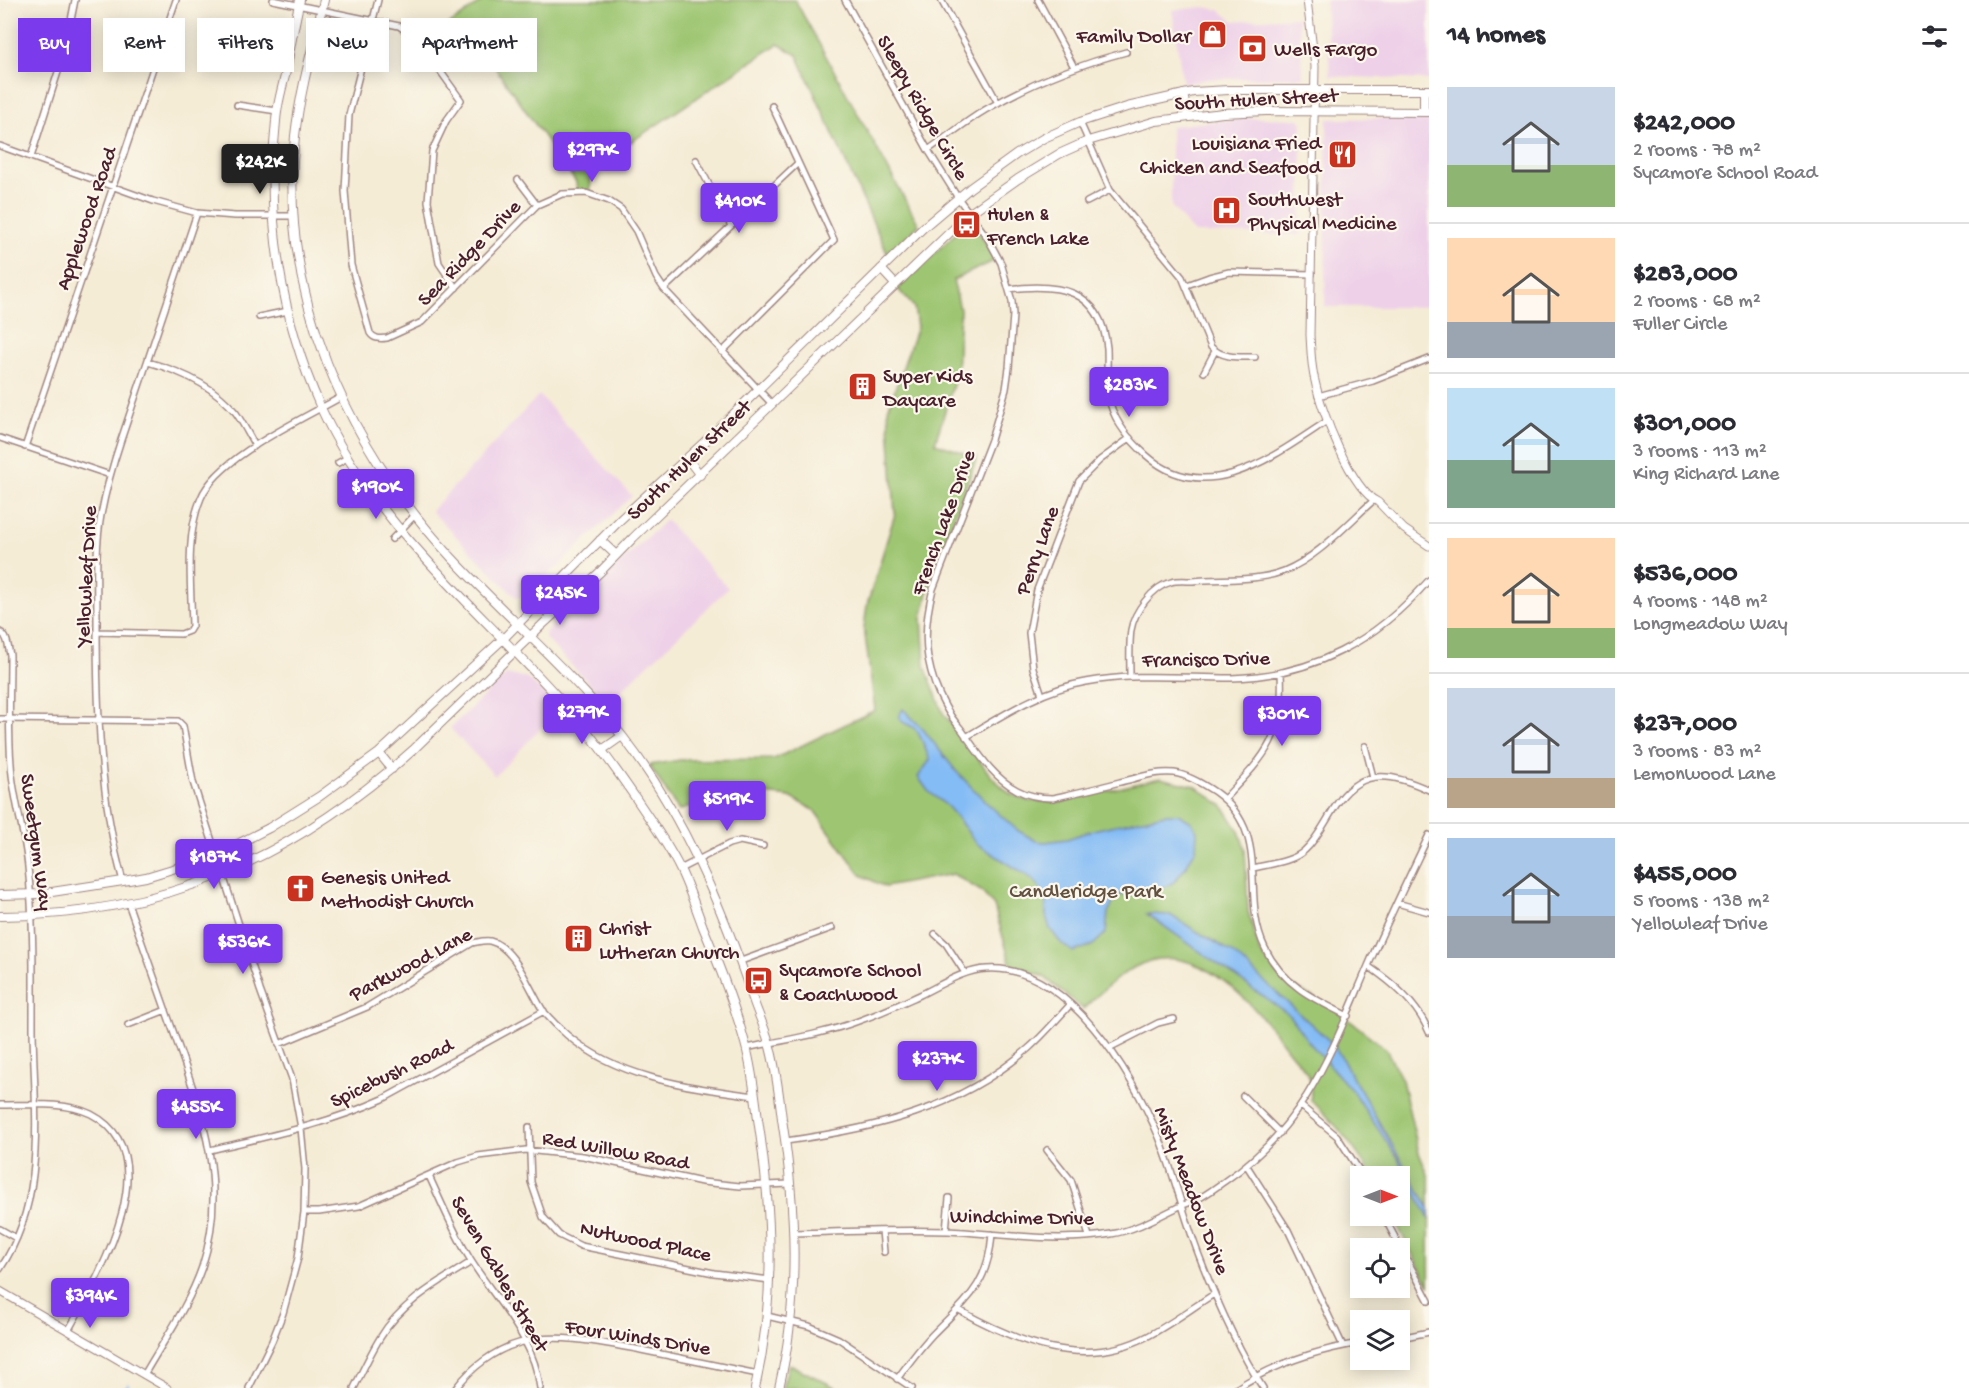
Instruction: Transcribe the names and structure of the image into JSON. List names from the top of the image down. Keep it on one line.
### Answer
{"streets":{"main road":["South Hulen Street"],"street":["Sleepy Ridge Circle","Applewood Road","Sea Ridge Drive","French Lake Drive","Perry Lane","Yellowleaf Drive","Francisco Drive","Sweetgum Way","Parkwood Lane","Spicebush Road","Red Willow Road","Misty Meadow Drive","Windchime Drive","Nutwood Place","Seven Gables Street","Four Winds Drive"]},"crossings":[["South Hulen Street","Sleepy Ridge Circle"],["South Hulen Street","Sea Ridge Drive"],["South Hulen Street","French Lake Drive"],["South Hulen Street","Yellowleaf Drive"],["South Hulen Street","Sweetgum Way"],["Sleepy Ridge Circle","French Lake Drive"],["French Lake Drive","Francisco Drive"],["French Lake Drive","Windchime Drive"],["Perry Lane","Francisco Drive"],["Parkwood Lane","Spicebush Road"],["Red Willow Road","Nutwood Place"],["Red Willow Road","Seven Gables Street"],["Misty Meadow Drive","Windchime Drive"],["Seven Gables Street","Four Winds Drive"]],"parks":["Candleridge Park"],"places":{"shop":["Family Dollar"],"bank":["Wells Fargo"],"restaurant":["Louisiana Fried Chicken and Seafood"],"hospital":["Southwest Physical Medicine"],"bus stop":["Hulen & French Lake","Sycamore School & Coachwood"],"building":["Super Kids Daycare","Christ Lutheran Church"],"church":["Genesis United Methodist Church"]},"north":"right","page":{"heading":"14 homes","chip":["Buy","Rent","Filters","New","Apartment"],"list":[{"name":"$242,000","note":"2 rooms · 78 m² · Sycamore School Road"},{"name":"$283,000","note":"2 rooms · 68 m² · Fuller Circle"},{"name":"$301,000","note":"3 rooms · 113 m² · King Richard Lane"},{"name":"$536,000","note":"4 rooms · 148 m² · Longmeadow Way"},{"name":"$237,000","note":"3 rooms · 83 m² · Lemonwood Lane"},{"name":"$455,000","note":"5 rooms · 138 m² · Yellowleaf Drive"}],"price":["$297K","$242K","$410K","$283K","$190K","$245K","$279K","$301K","$519K","$187K","$536K","$237K","$455K","$394K"]}}
